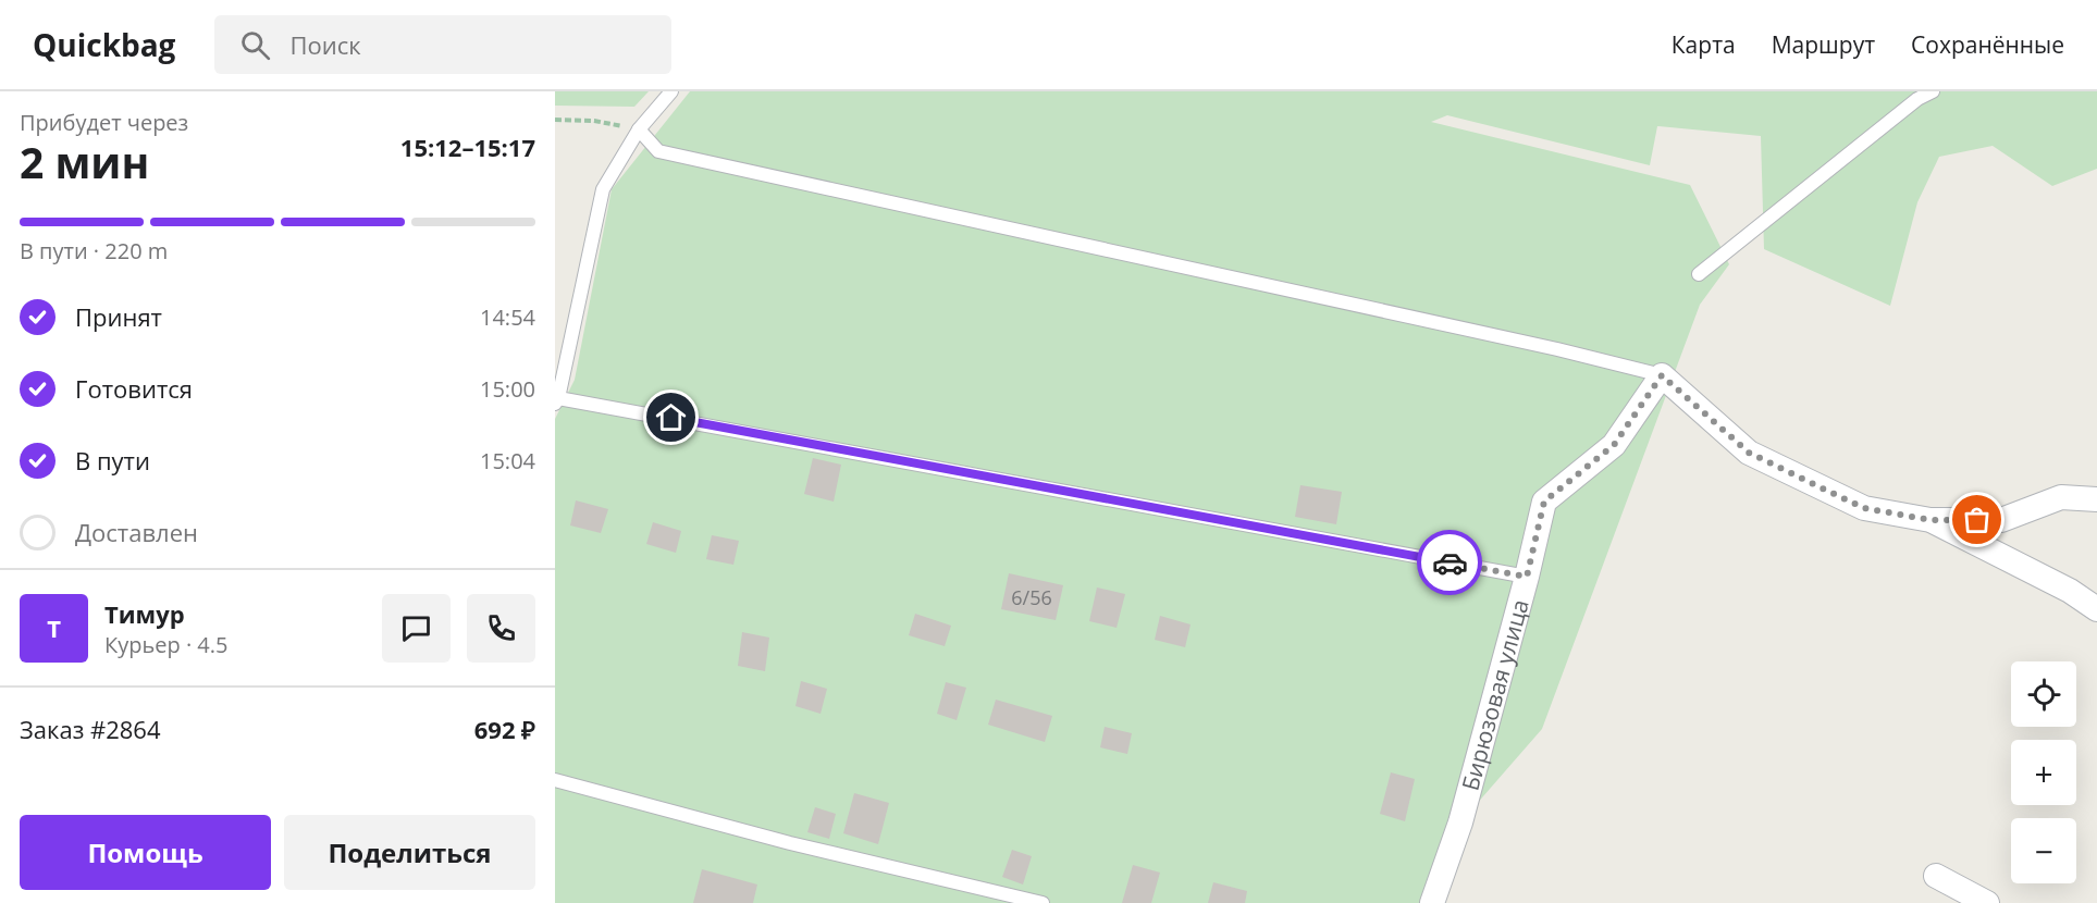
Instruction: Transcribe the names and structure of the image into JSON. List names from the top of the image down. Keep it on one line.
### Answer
{"streets":{"street":["Бирюзовая улица"]},"house_numbers":["6/56"],"page":{"header":"Quickbag","search":"Поиск","nav":["Карта","Маршрут","Сохранённые"],"heading":["2 мин","Прибудет через","15:12–15:17"],"panel":["Тимур","Курьер · 4.5","Заказ #2864","692 ₽"],"bar":"В пути · 220 m","list":[["Принят","14:54"],["Готовится","15:00"],["В пути","15:04"],"Доставлен"],"round":"Т","map_buttons":["+","−"],"buttons":["Помощь","Поделиться"]}}
